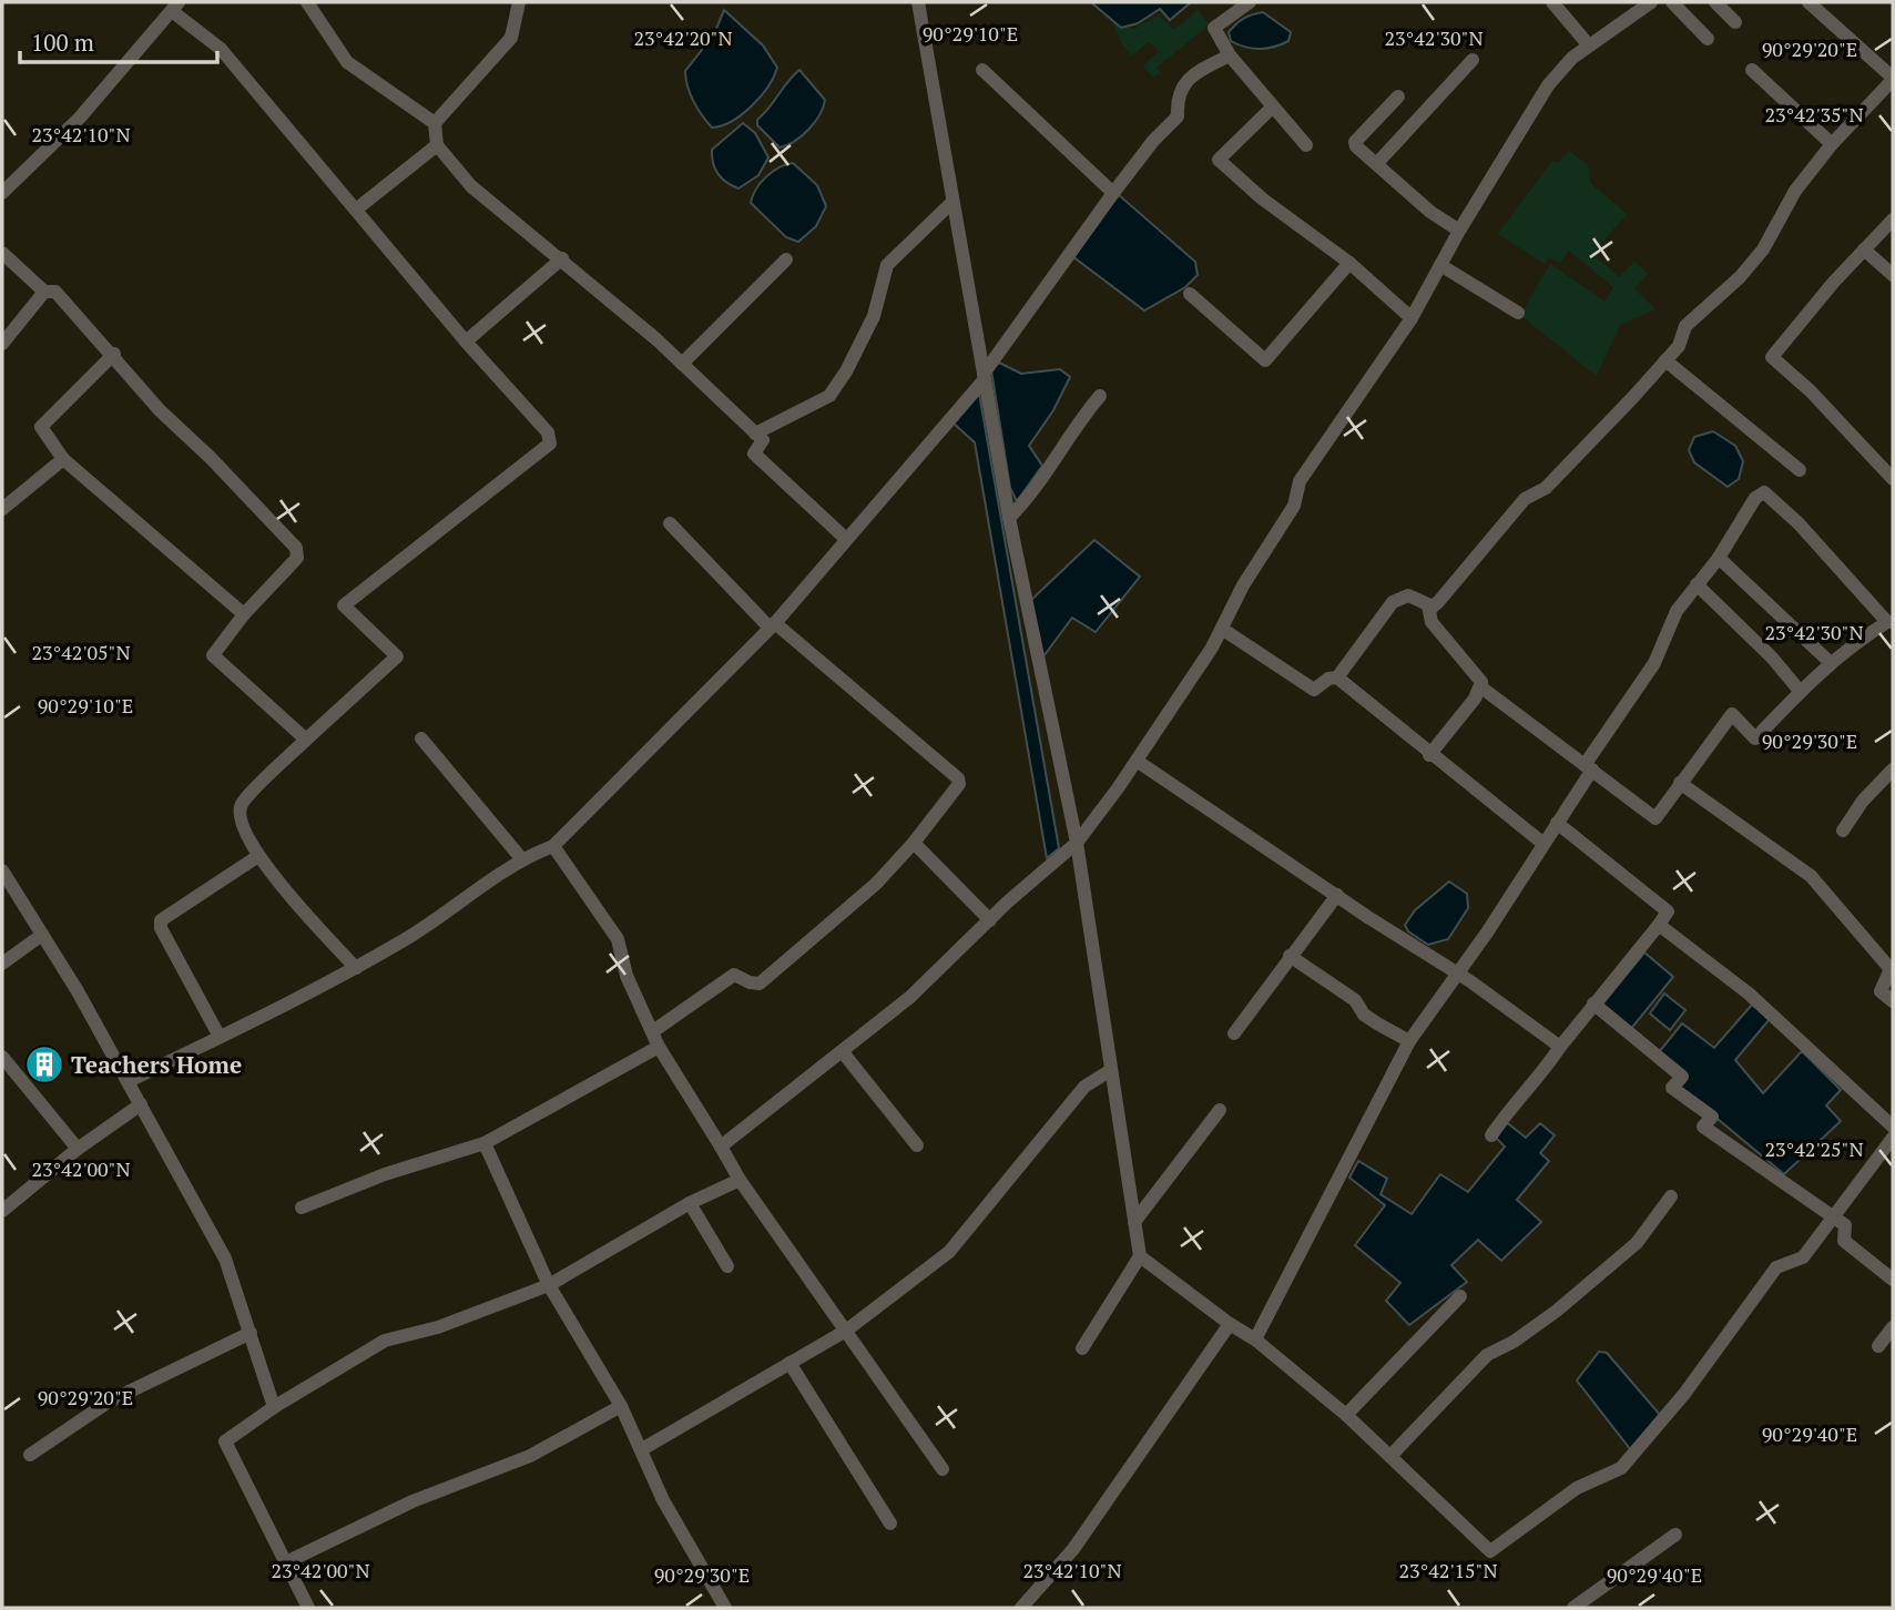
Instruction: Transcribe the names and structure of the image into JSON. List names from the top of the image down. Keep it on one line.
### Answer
{"places":{"building":["Teachers Home"]},"scale_bar":"100 m","coordinates":["90°29'10\"E","23°42'20\"N","23°42'30\"N","90°29'20\"E","23°42'35\"N","23°42'10\"N","23°42'05\"N","90°29'30\"E","23°42'25\"N","23°42'00\"N","90°29'40\"E","23°42'15\"N"]}
